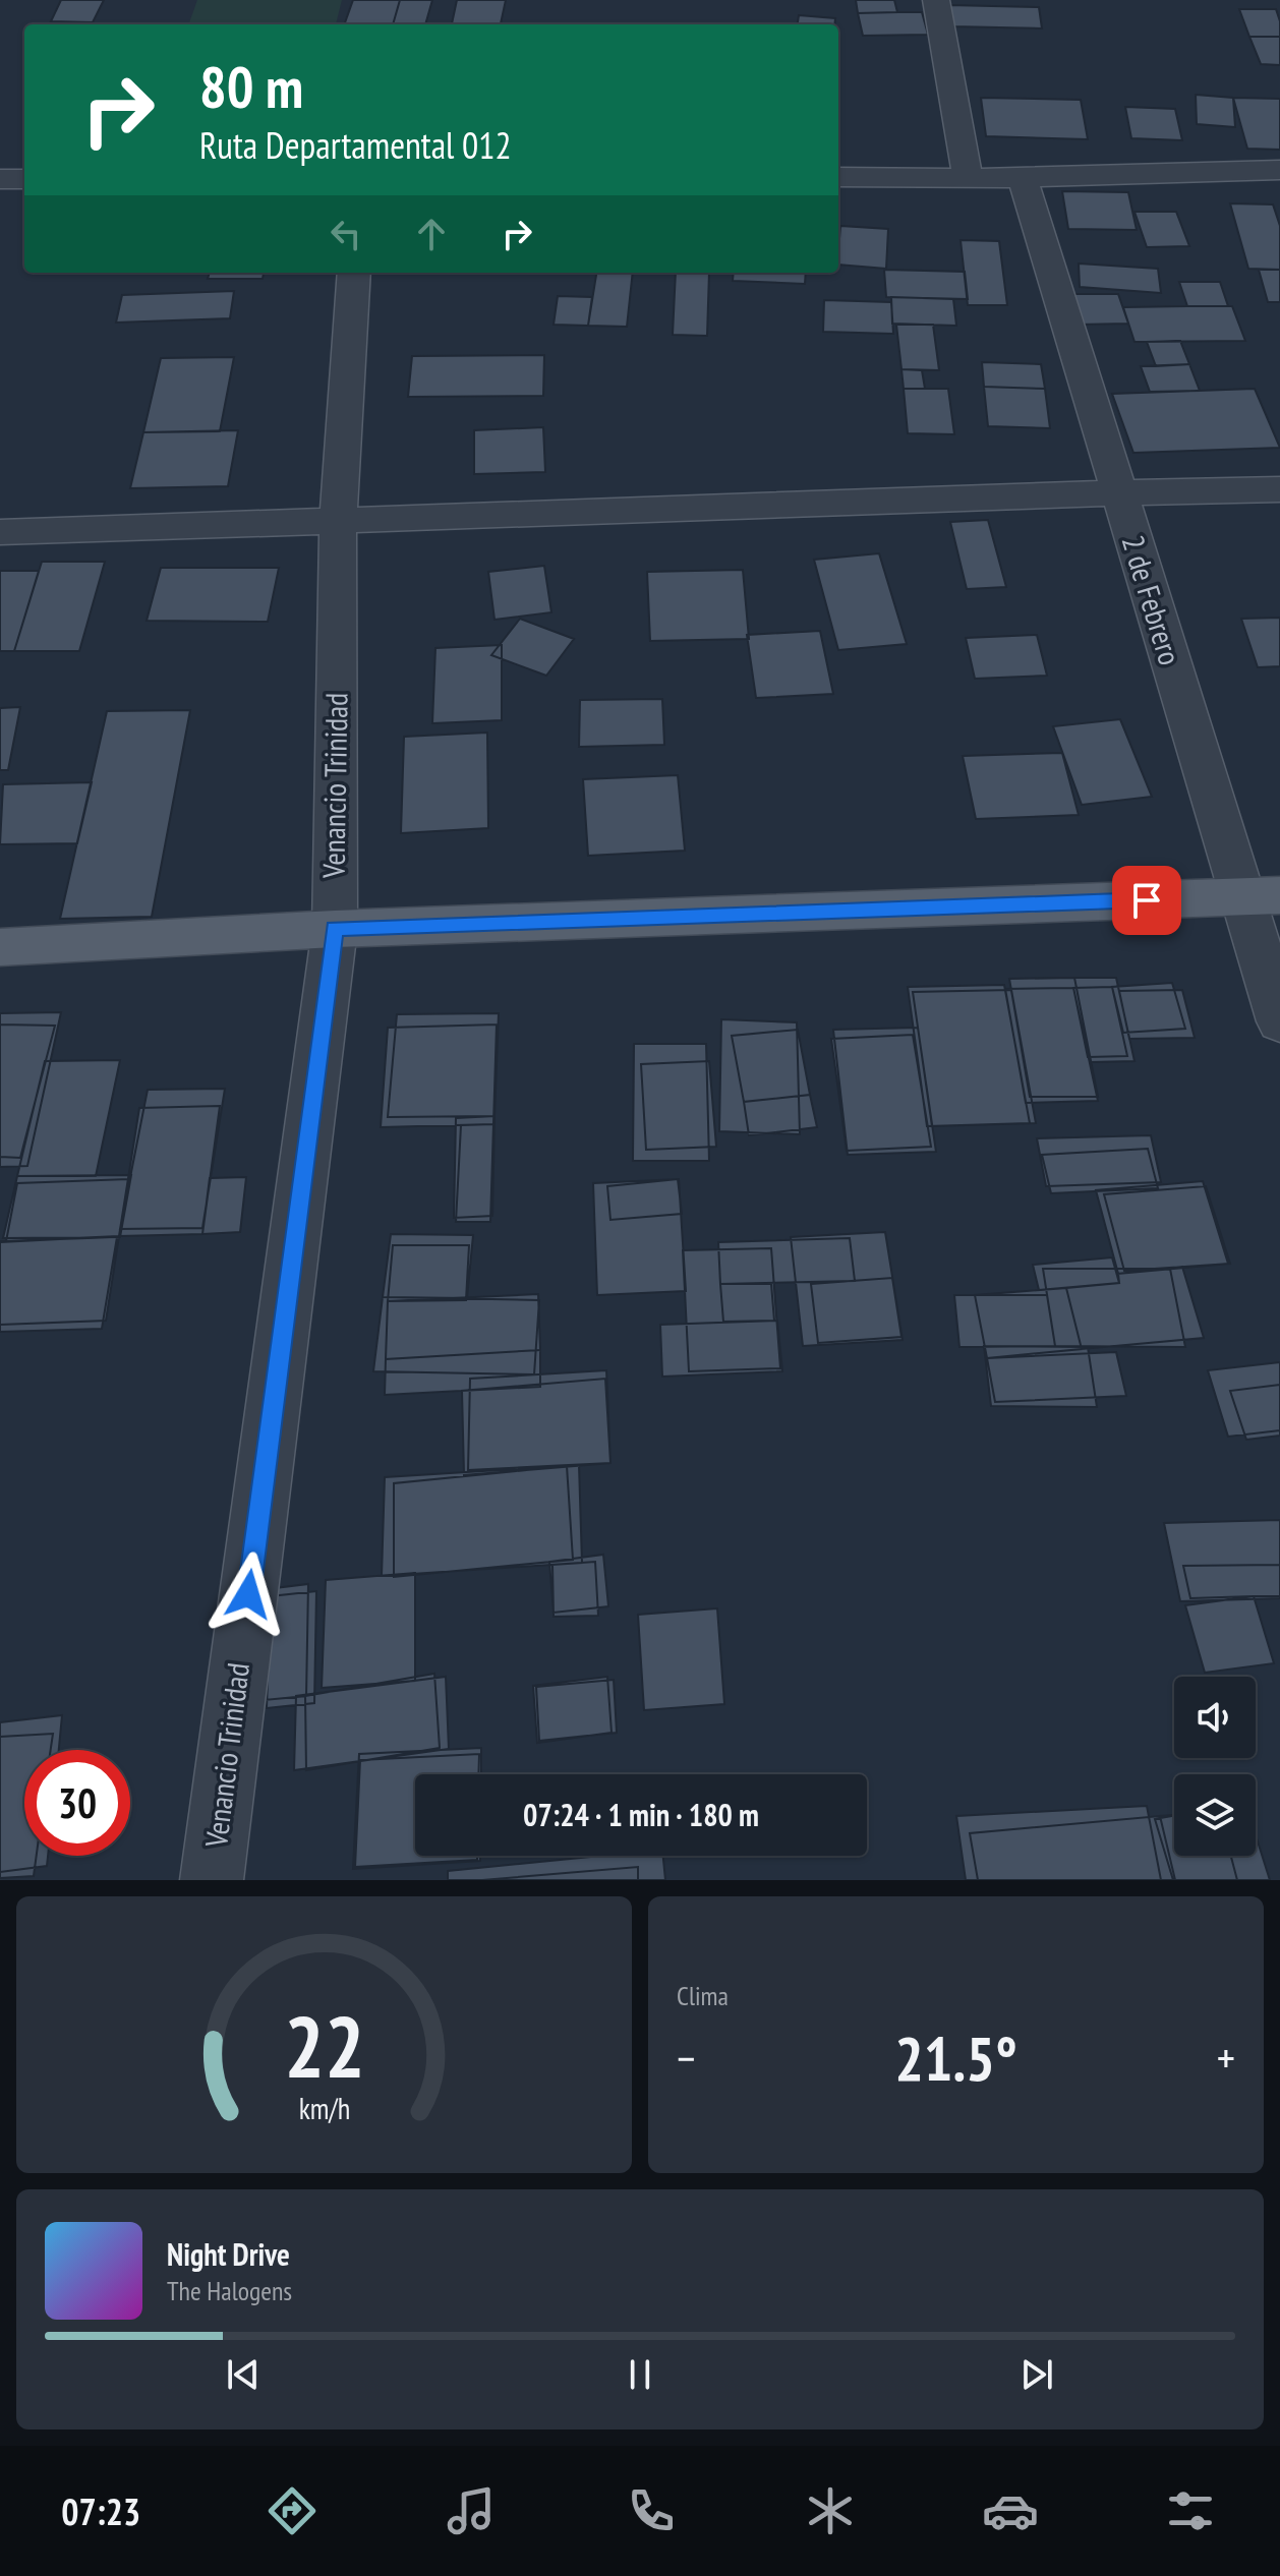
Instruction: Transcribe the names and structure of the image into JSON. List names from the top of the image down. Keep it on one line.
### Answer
{"streets":{"street":["2 de Febrero","Venancio Trinidad"]},"page":{"turn":["80 m","Ruta Departamental 012"],"limit":"30","trip":"07:24 · 1 min · 180 m","tile":"Clima","heat":["−","21.5°","+"],"song":["Night Drive","The Halogens"],"tabs":"07:23","gauge":["22","km/h"]}}
